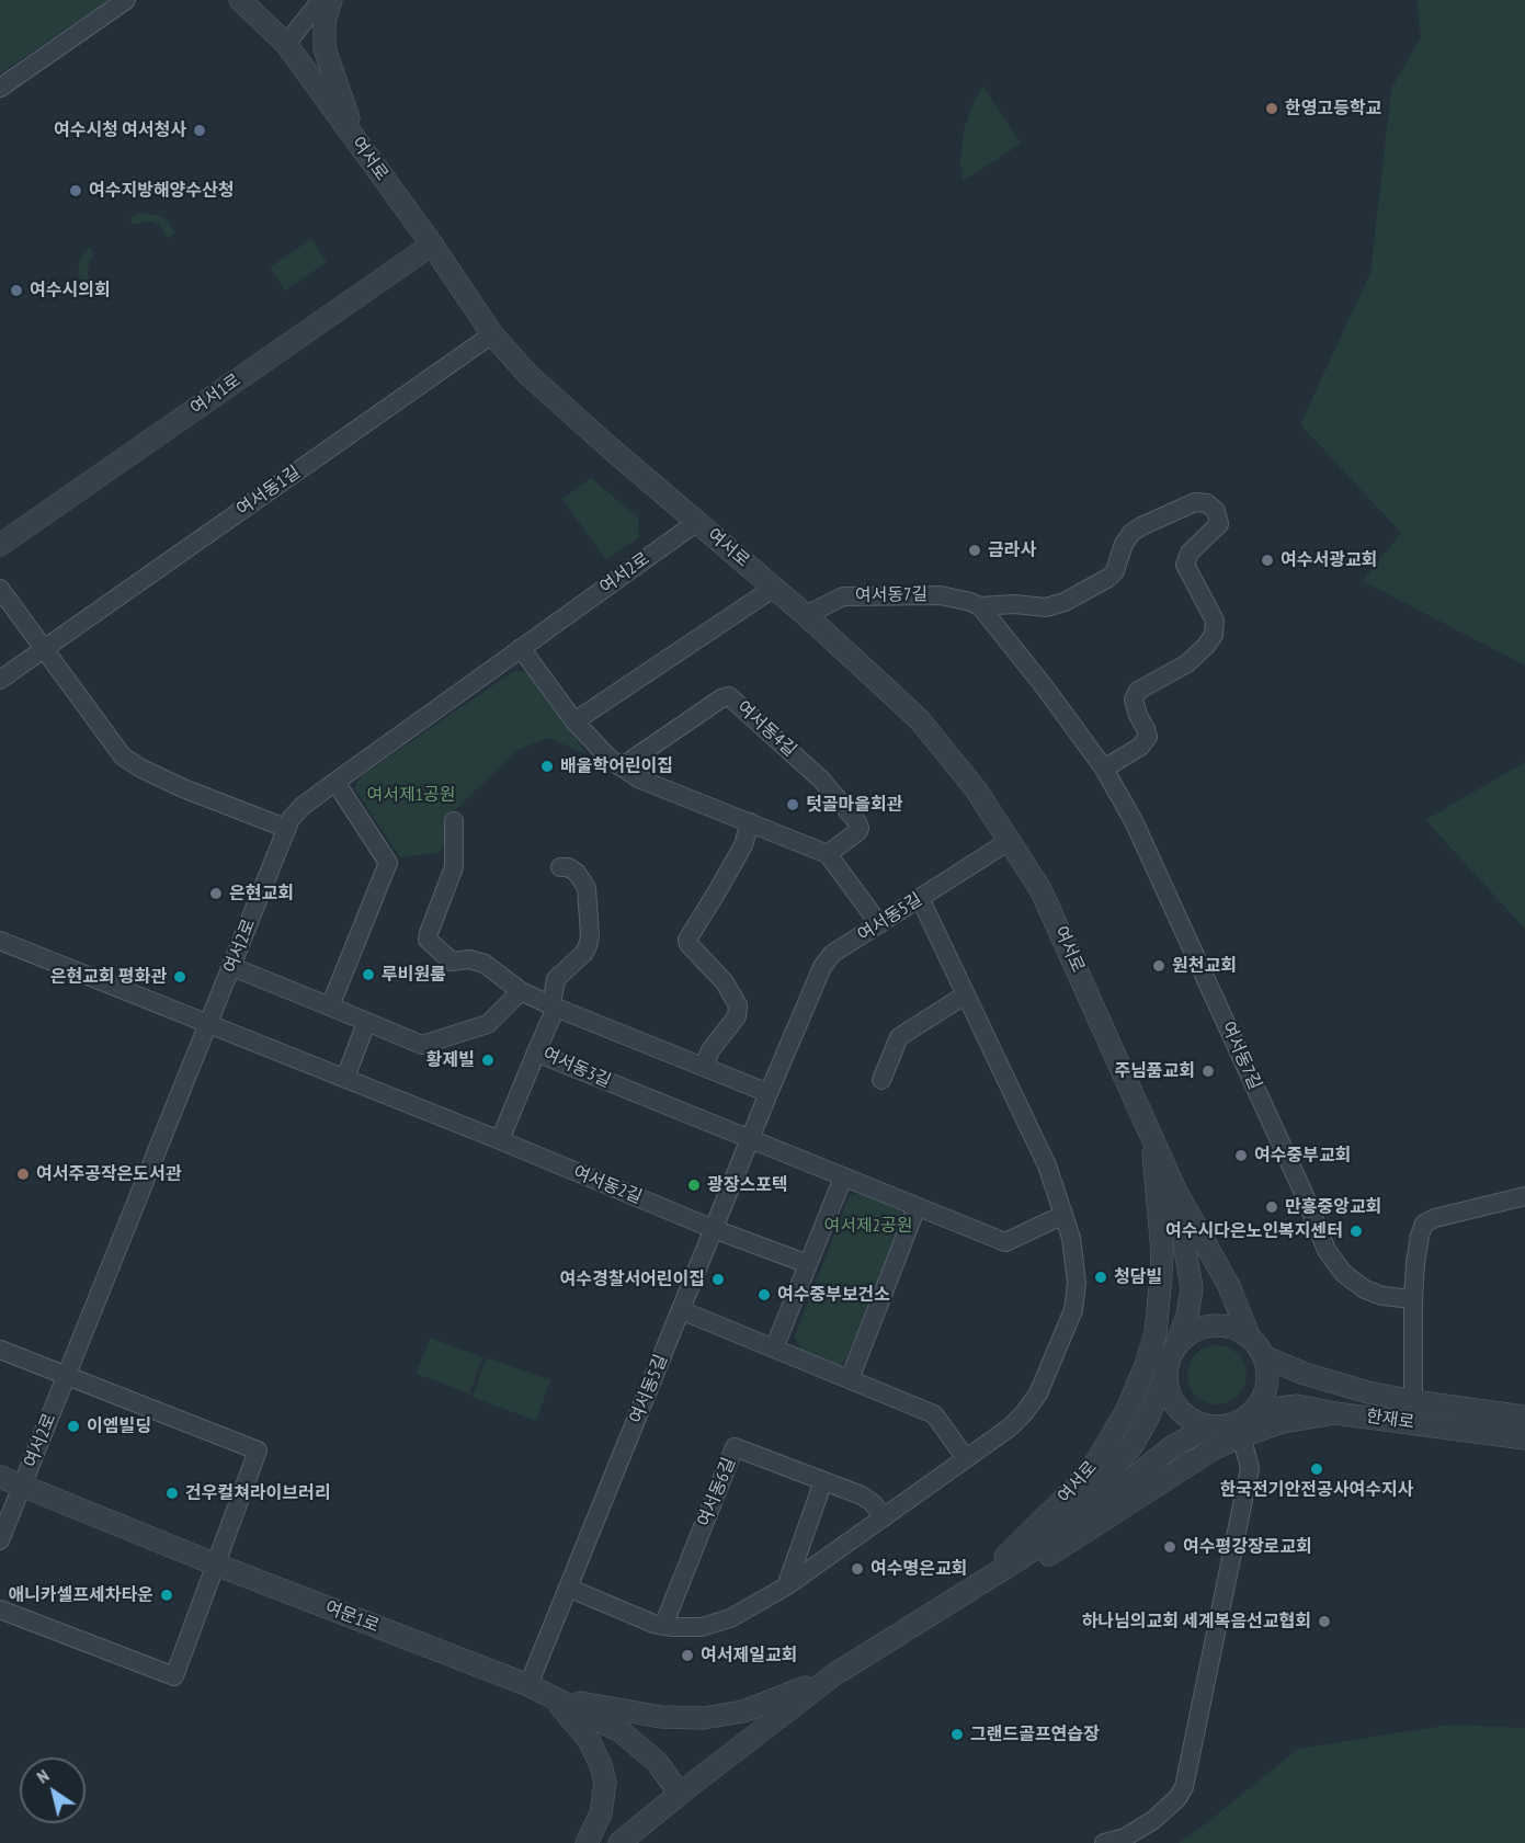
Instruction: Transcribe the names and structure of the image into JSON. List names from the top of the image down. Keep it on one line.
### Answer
{"streets":{"street":["여서로","여서1로","여서동1길","여서2로","여서동7길","여서동4길","여서동5길","여서동3길","여서동2길","한재로","여서동6길","여문1로"]},"crossings":[["여서로","여서1로"],["여서로","여서동1길"],["여서로","여서2로"],["여서로","여서동7길"],["여서로","여서동5길"],["여서로","한재로"],["여서로","여문1로"],["여서2로","여서동2길"],["여서2로","여문1로"],["여서동5길","여서동3길"],["여서동5길","여서동2길"],["여서동5길","여문1로"]],"parks":["여서제1공원","여서제2공원"],"places":["한영고등학교","여수시청 여서청사","여수지방해양수산청","여수시의회","금라사","여수서광교회","배울학어린이집","텃골마을회관","은현교회","원천교회","루비원룸","은현교회 평화관","황제빌","주님품교회","여수중부교회","여서주공작은도서관","광장스포텍","만흥중앙교회","여수시다은노인복지센터","청담빌","여수경찰서어린이집","여수중부보건소","이엠빌딩","한국전기안전공사여수지사","건우컬쳐라이브러리","여수평강장로교회","여수명은교회","애니카셀프세차타운","하나님의교회 세계복음선교협회","여서제일교회","그랜드골프연습장"],"north":"top left"}
